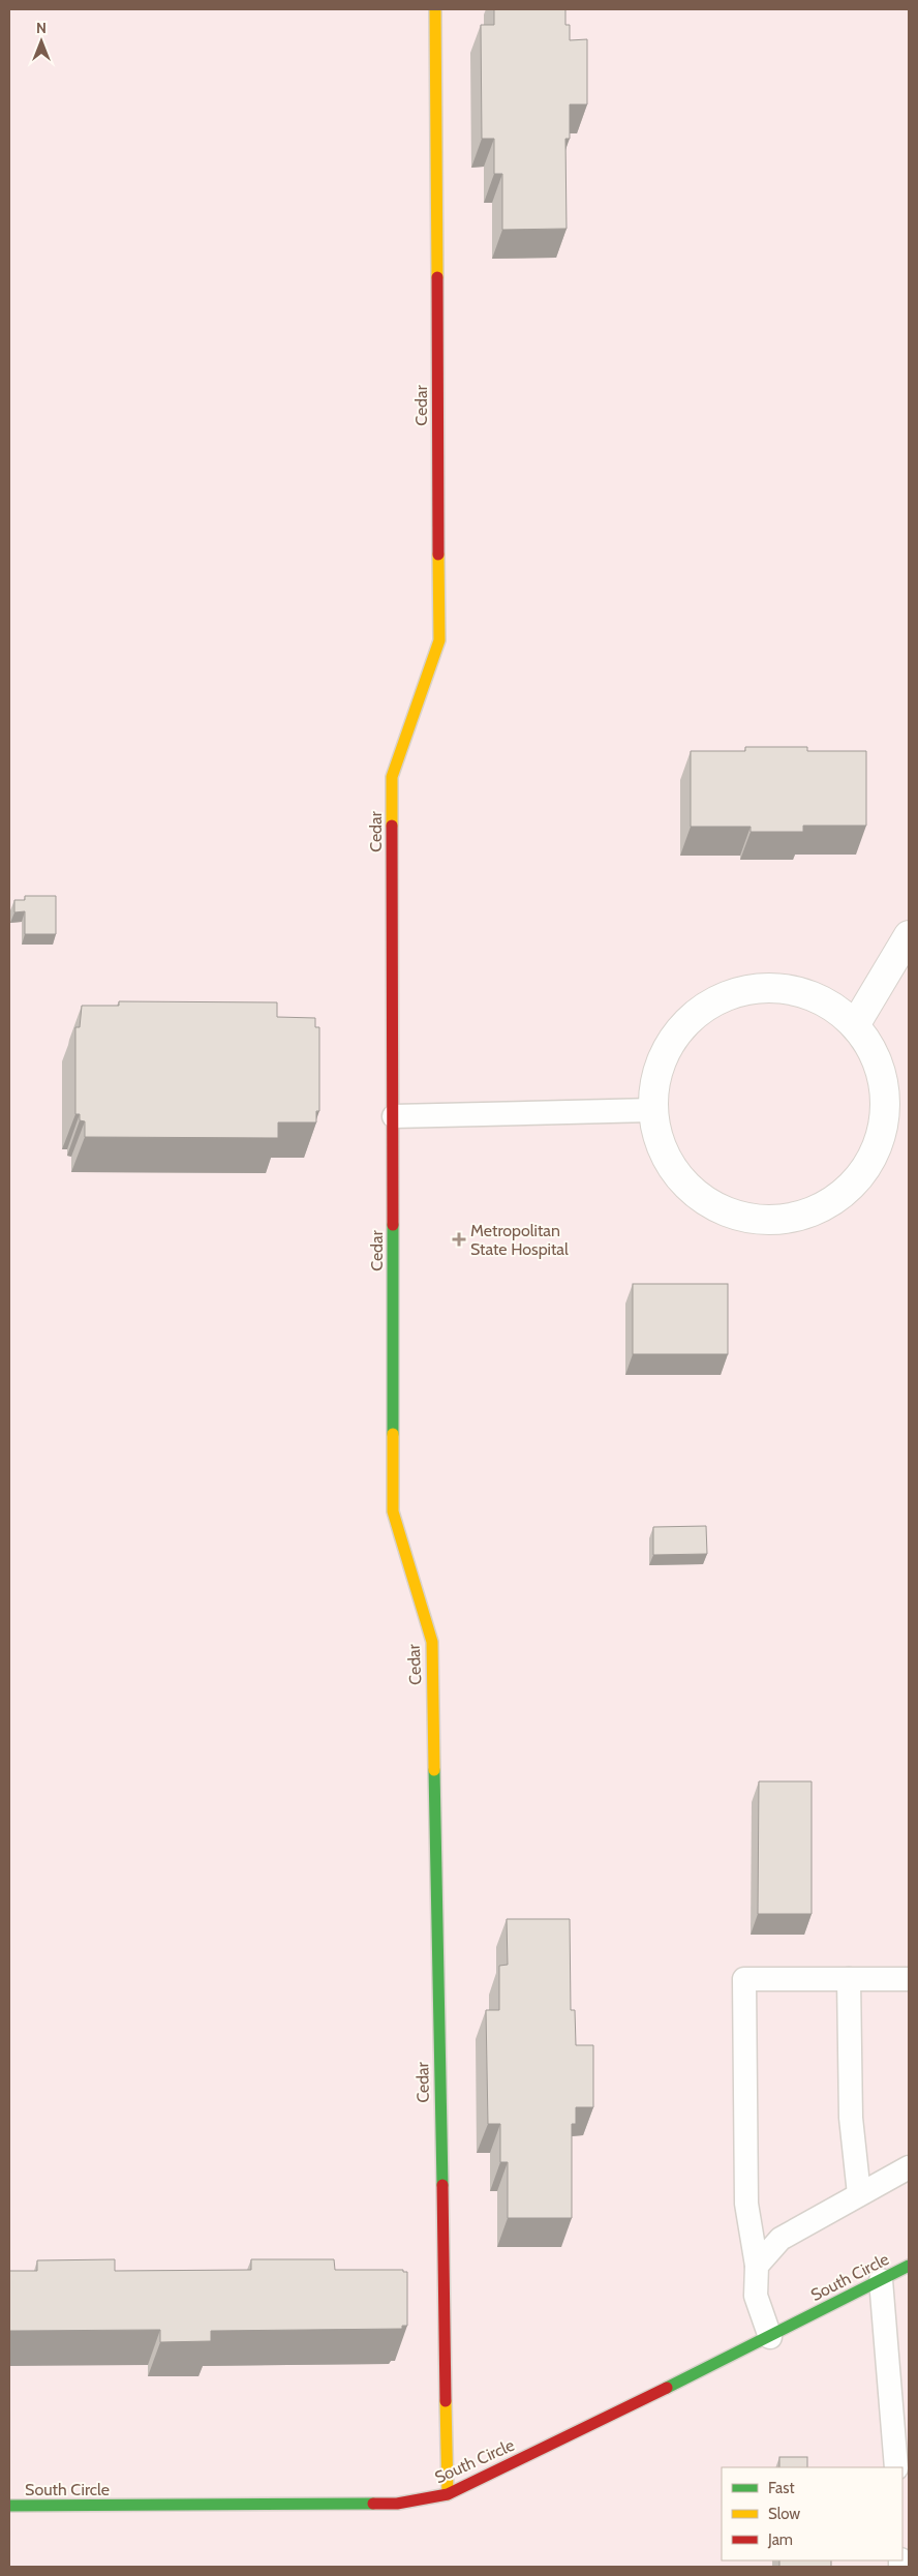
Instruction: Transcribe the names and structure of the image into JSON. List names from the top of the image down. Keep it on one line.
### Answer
{"streets":{"street":["Cedar","South Circle"]},"crossings":[["Cedar","South Circle"]],"places":{"health":["Metropolitan State Hospital"]},"legend":["Fast","Slow","Jam"],"north":"top"}
